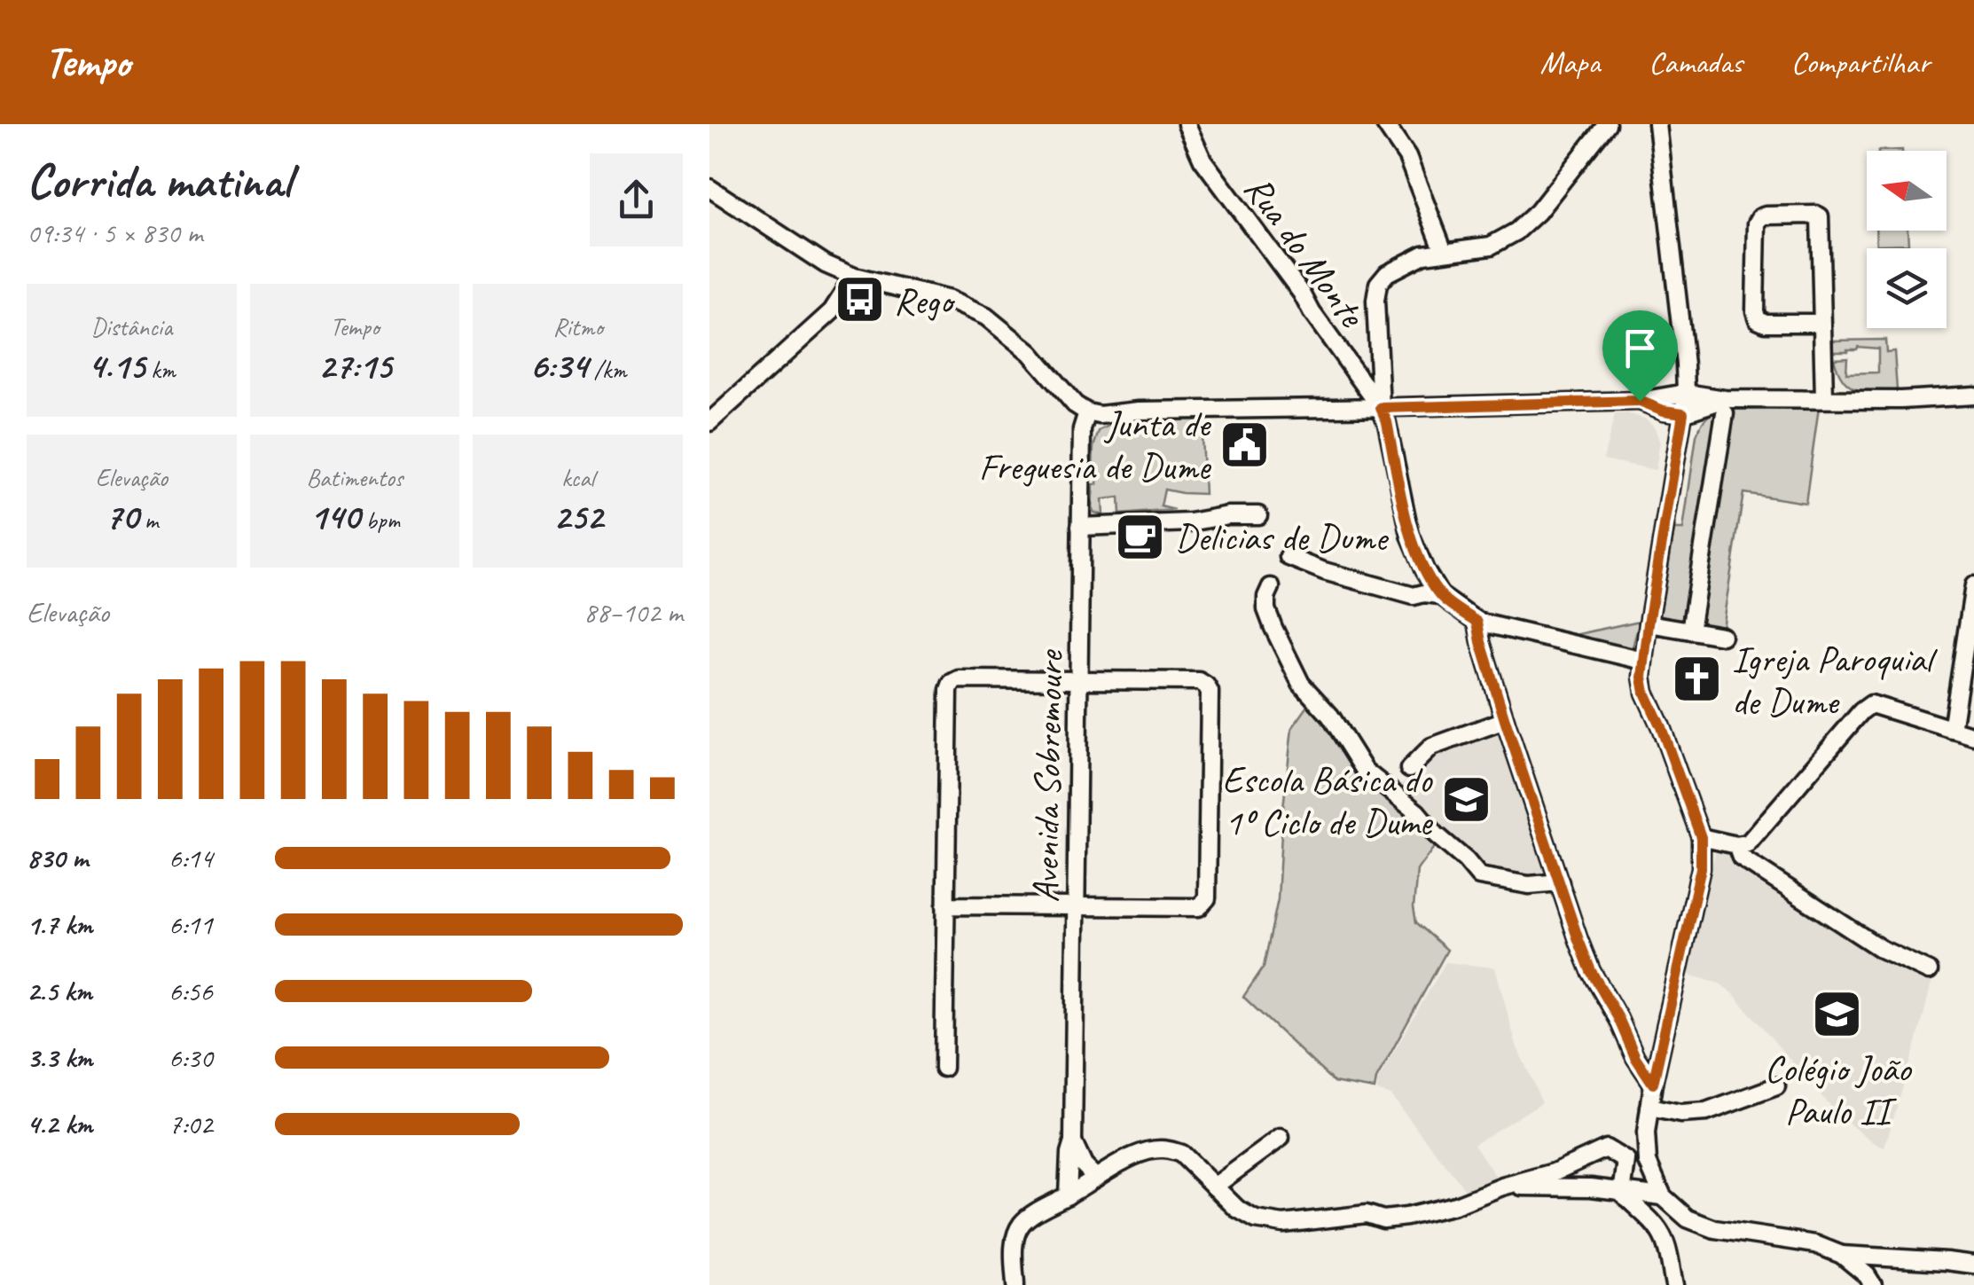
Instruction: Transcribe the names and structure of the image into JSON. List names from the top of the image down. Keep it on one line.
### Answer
{"streets":{"street":["Rua do Monte","Avenida Sobremoure"]},"places":{"bus stop":["Rego"],"public building":["Junta de Freguesia de Dume"],"cafe":["Delicias de Dume"],"church":["Igreja Paroquial de Dume"],"school or university":["Escola Básica do 1º Ciclo de Dume","Colégio João Paulo II"]},"north":"left","page":{"header":"Tempo","nav":["Mapa","Camadas","Compartilhar"],"heading":["Corrida matinal","09:34 · 5 × 830 m"],"stats":[["Distância","4.15 km"],["Tempo","27:15"],["Ritmo","6:34 /km"],["Elevação","70 m"],["Batimentos","140 bpm"],["kcal","252"]],"chart":["Elevação","88–102 m"],"list":[{"name":"830 m","note":"6:14"},{"name":"1.7 km","note":"6:11"},{"name":"2.5 km","note":"6:56"},{"name":"3.3 km","note":"6:30"},{"name":"4.2 km","note":"7:02"}]}}
